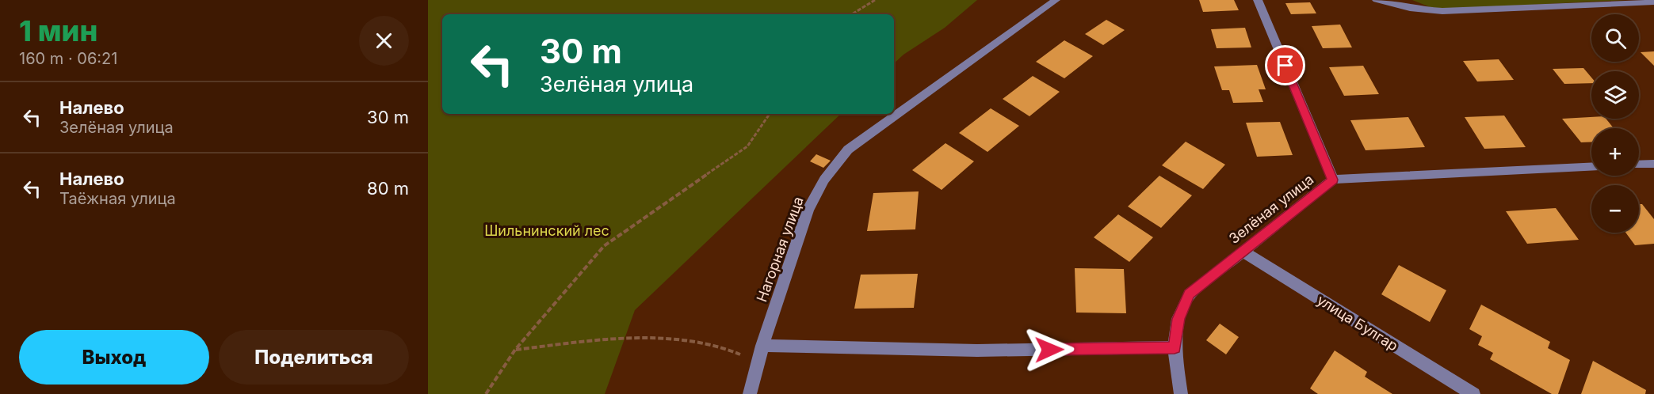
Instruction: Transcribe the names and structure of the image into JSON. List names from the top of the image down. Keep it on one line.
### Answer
{"streets":{"street":["Зелёная улица","Нагорная улица","улица Булгар"]},"crossings":[["Зелёная улица","улица Булгар"]],"parks":["Шильнинский лес"],"page":{"heading":["1 мин","160 m · 06:21"],"map_buttons":["+","−"],"turn":["30 m","Зелёная улица"],"list":[{"name":"Налево","note":"Зелёная улица","value":"30 m"},{"name":"Налево","note":"Таёжная улица","value":"80 m"}],"buttons":["Выход","Поделиться"]}}
